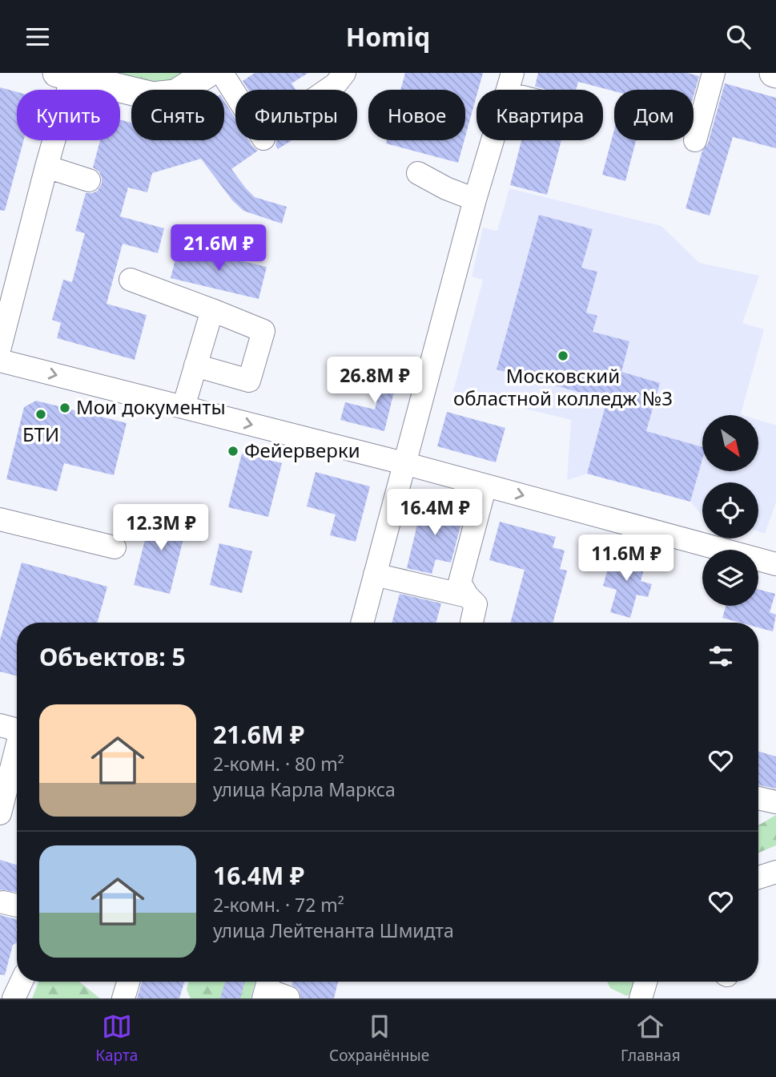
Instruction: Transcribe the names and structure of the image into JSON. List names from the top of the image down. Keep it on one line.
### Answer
{"places":["Московский областной колледж №3","Мои документы","БТИ","Фейерверки"],"north":"bottom right","page":{"header":"Homiq","chip":["Купить","Снять","Фильтры","Новое","Квартира","Дом"],"price":["21.6M ₽","26.8M ₽","16.4M ₽","12.3M ₽","11.6M ₽"],"heading":"Объектов: 5","list":[{"name":"21.6M ₽","note":"2-комн. · 80 m² · улица Карла Маркса"},{"name":"16.4M ₽","note":"2-комн. · 72 m² · улица Лейтенанта Шмидта"}],"tabs":["Карта","Сохранённые","Главная"]}}
